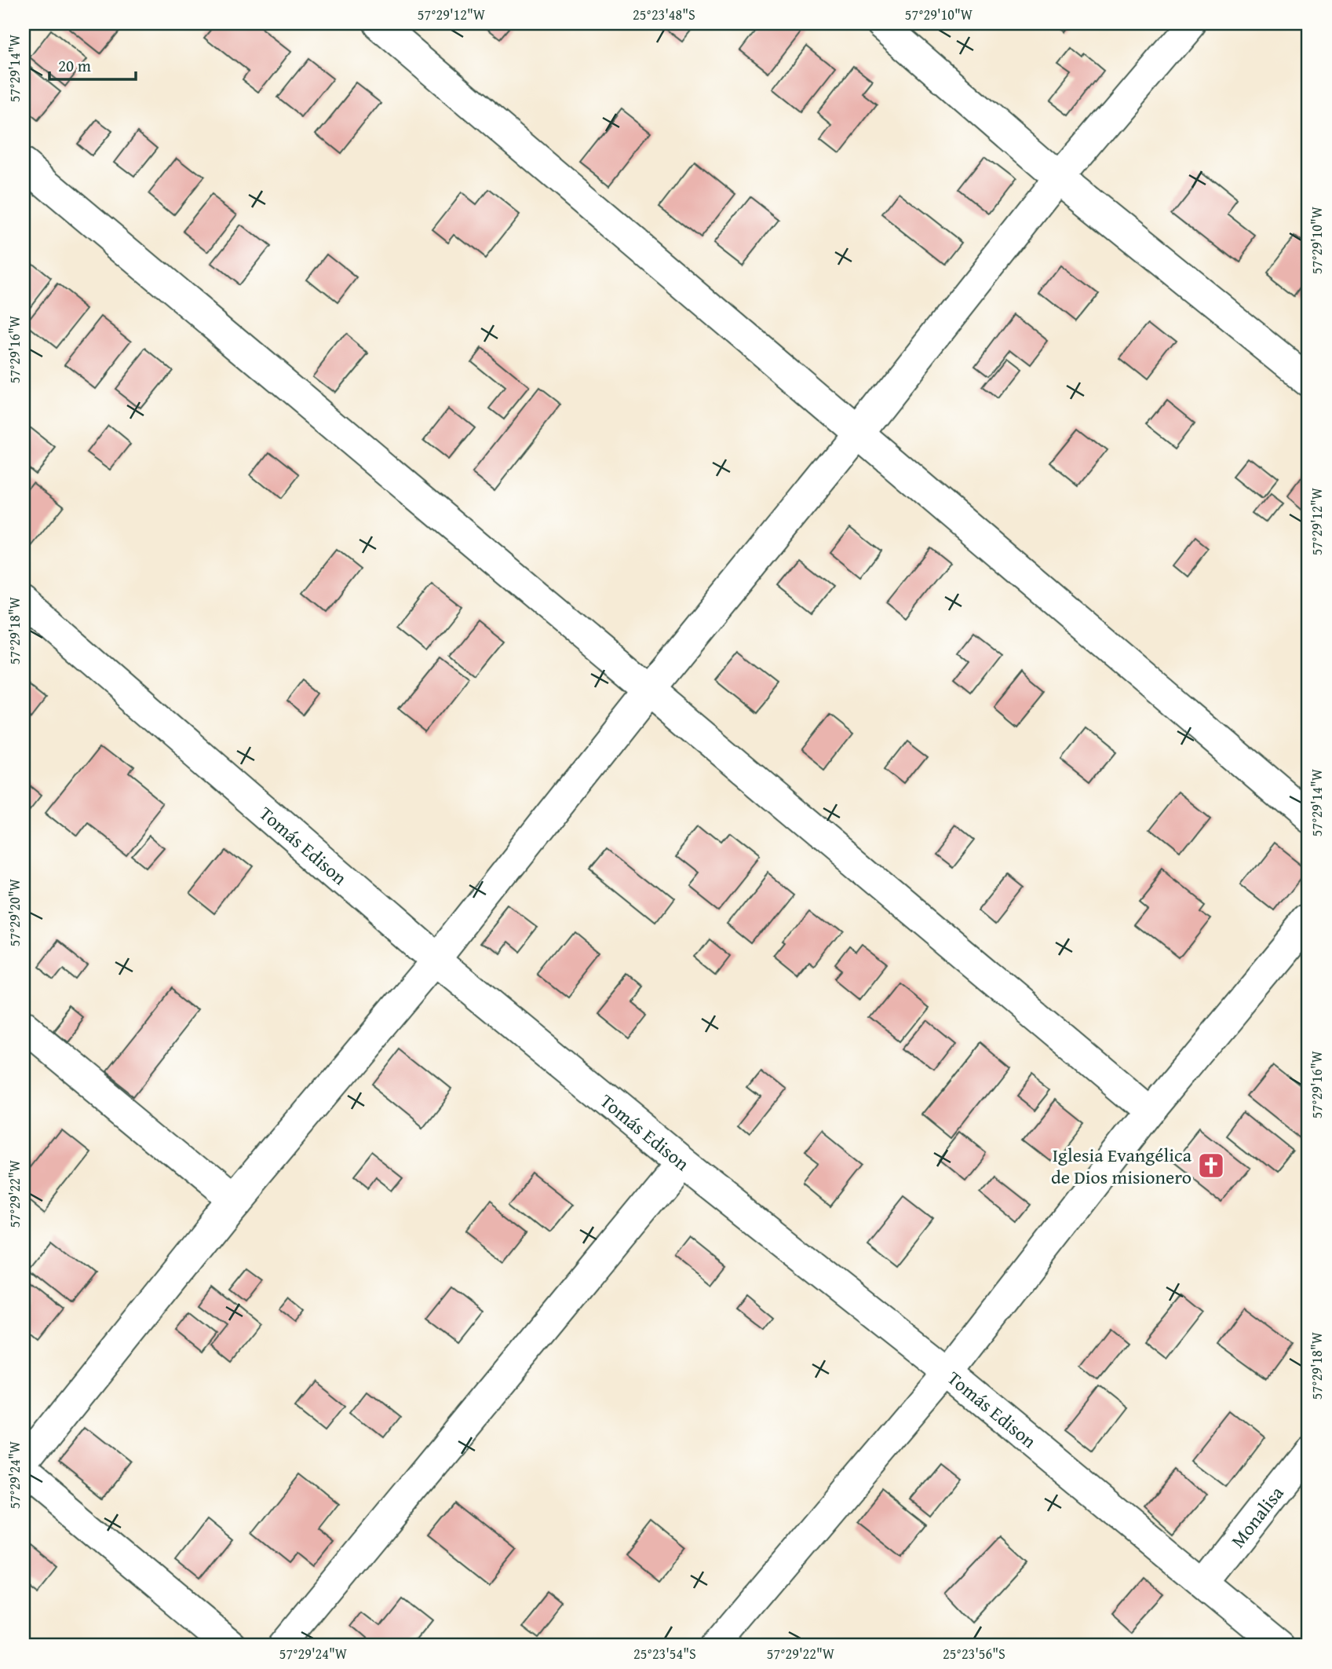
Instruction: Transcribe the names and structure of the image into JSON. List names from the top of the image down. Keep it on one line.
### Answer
{"streets":{"street":["Tomás Edison","Monalisa"]},"crossings":[["Tomás Edison","Monalisa"]],"places":{"church":["Iglesia Evangélica de Dios misionero"]},"scale_bar":"20 m","coordinates":["57°29'12\"W","25°23'48\"S","57°29'10\"W","57°29'14\"W","57°29'16\"W","57°29'18\"W","57°29'20\"W","57°29'22\"W","57°29'24\"W","25°23'54\"S","25°23'56\"S"]}
